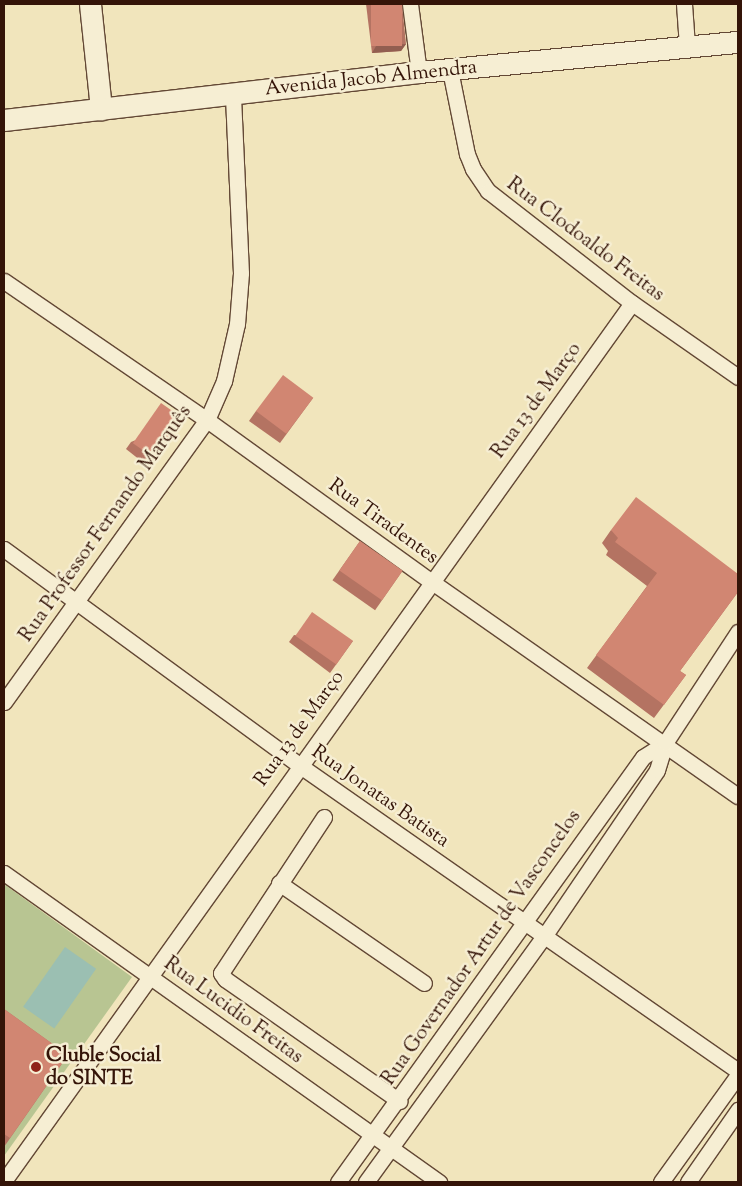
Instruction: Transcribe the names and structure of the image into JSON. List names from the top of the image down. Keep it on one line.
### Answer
{"streets":{"street":["Avenida Jacob Almendra","Rua Clodoaldo Freitas","Rua 13 de Março","Rua Tiradentes","Rua Professor Fernando Marquês","Rua Jonatas Batista","Rua Governador Artur de Vasconcelos","Rua Lucidio Freitas"]},"crossings":[["Avenida Jacob Almendra","Rua Clodoaldo Freitas"],["Avenida Jacob Almendra","Rua Professor Fernando Marquês"],["Rua Clodoaldo Freitas","Rua 13 de Março"],["Rua 13 de Março","Rua Tiradentes"],["Rua 13 de Março","Rua Jonatas Batista"],["Rua 13 de Março","Rua Lucidio Freitas"],["Rua Tiradentes","Rua Professor Fernando Marquês"],["Rua Tiradentes","Rua Governador Artur de Vasconcelos"],["Rua Professor Fernando Marquês","Rua Jonatas Batista"],["Rua Jonatas Batista","Rua Governador Artur de Vasconcelos"],["Rua Governador Artur de Vasconcelos","Rua Lucidio Freitas"]],"places":["Cluble Social do SINTE"]}
